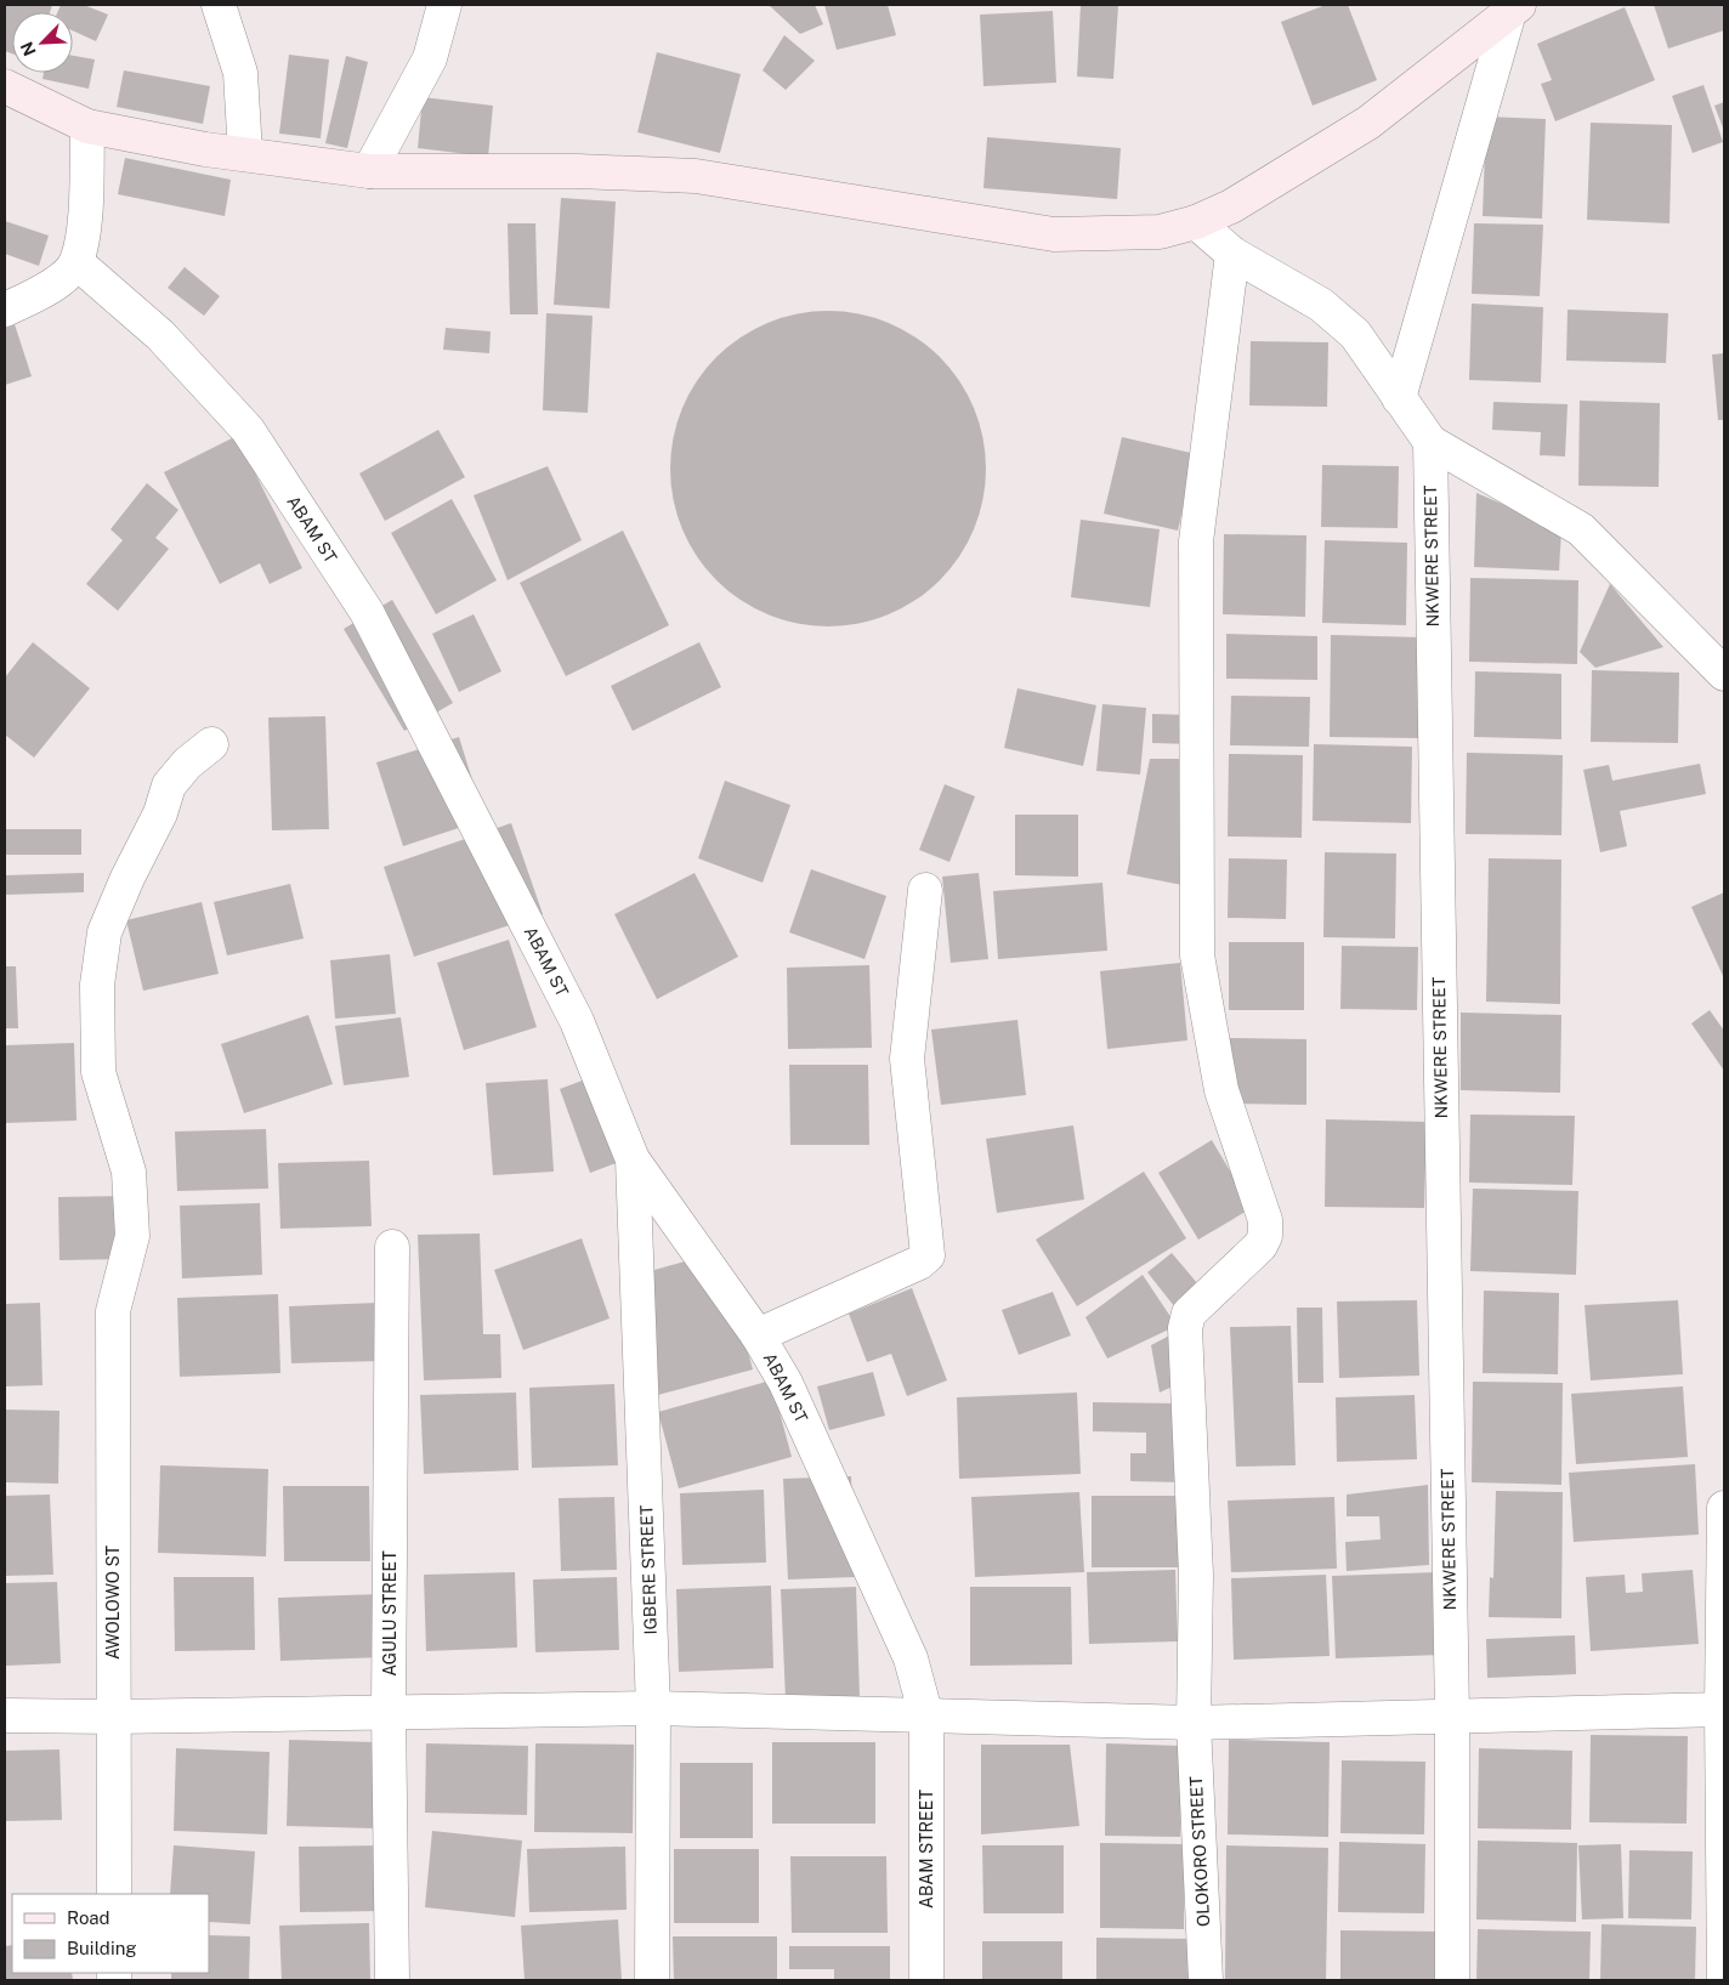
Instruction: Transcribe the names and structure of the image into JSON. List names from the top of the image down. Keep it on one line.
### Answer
{"streets":{"street":["ABAM ST","NKWERE STREET","IGBERE STREET","AWOLOWO ST","AGULU STREET","ABAM STREET","OLOKORO STREET"]},"crossings":[["ABAM ST","IGBERE STREET"],["ABAM ST","ABAM STREET"]],"legend":["Road","Building"],"north":"bottom left"}
